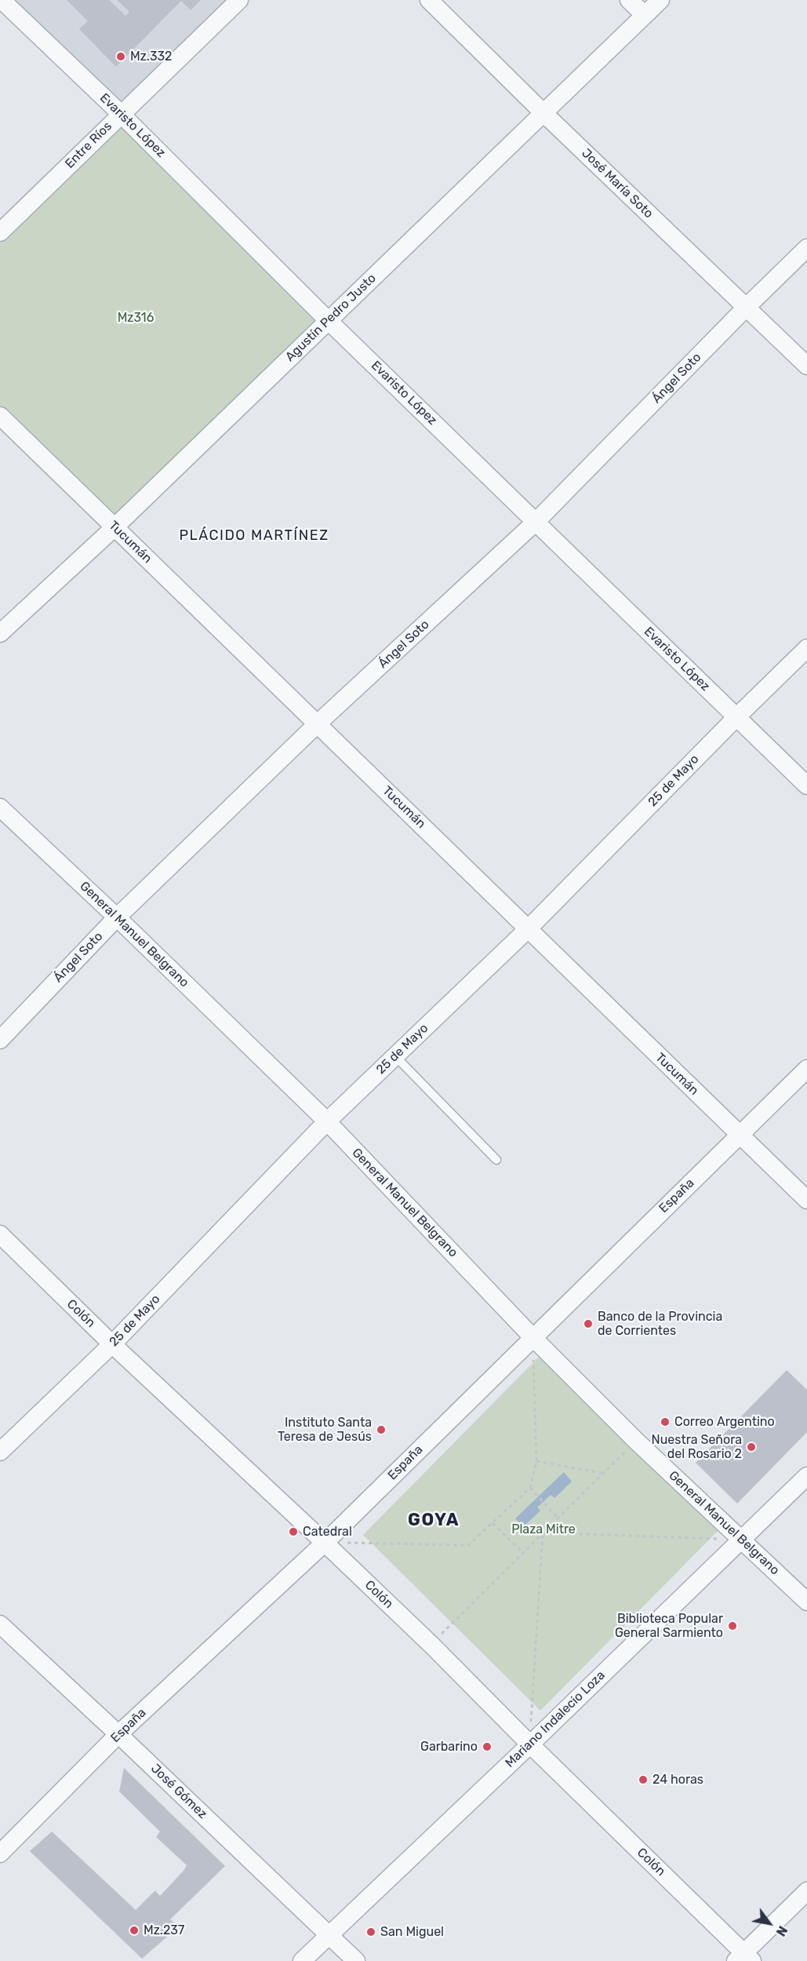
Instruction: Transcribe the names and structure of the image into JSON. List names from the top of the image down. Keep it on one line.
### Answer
{"streets":{"street":["Evaristo López","Entre Ríos","José María Soto","Agustín Pedro Justo","Ángel Soto","Tucumán","25 de Mayo","General Manuel Belgrano","España","Colón","Mariano Indalecio Loza","José Gómez"]},"crossings":[["Evaristo López","Entre Ríos"],["Evaristo López","Agustín Pedro Justo"],["Evaristo López","Ángel Soto"],["Evaristo López","25 de Mayo"],["José María Soto","Agustín Pedro Justo"],["José María Soto","Ángel Soto"],["Agustín Pedro Justo","Tucumán"],["Ángel Soto","Tucumán"],["Ángel Soto","General Manuel Belgrano"],["Tucumán","25 de Mayo"],["Tucumán","España"],["25 de Mayo","General Manuel Belgrano"],["25 de Mayo","Colón"],["General Manuel Belgrano","España"],["General Manuel Belgrano","Mariano Indalecio Loza"],["España","Colón"],["España","José Gómez"],["Colón","Mariano Indalecio Loza"],["Mariano Indalecio Loza","José Gómez"]],"districts":["PLÁCIDO MARTÍNEZ","GOYA"],"parks":["Mz316","Plaza Mitre"],"places":["Mz.332","Banco de la Provincia de Corrientes","Correo Argentino","Instituto Santa Teresa de Jesús","Nuestra Señora del Rosario 2","Catedral","Biblioteca Popular General Sarmiento","Garbarino","24 horas","Mz.237","San Miguel"],"north":"bottom right"}
